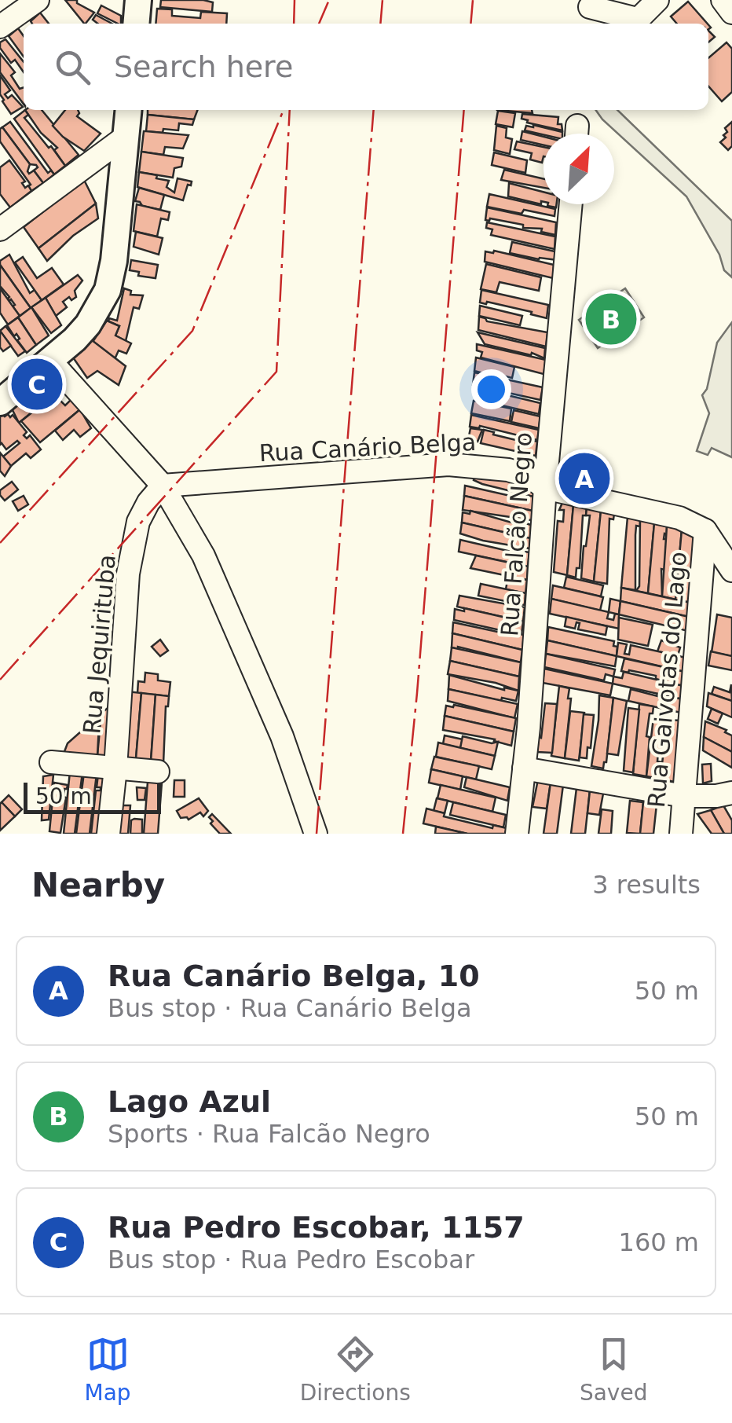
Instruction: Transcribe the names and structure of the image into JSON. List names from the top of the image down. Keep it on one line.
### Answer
{"streets":{"street":["Rua Canário Belga","Rua Falcão Negro","Rua Jequirituba","Rua Gaivotas do Lago"]},"crossings":[["Rua Canário Belga","Rua Falcão Negro"],["Rua Canário Belga","Rua Jequirituba"],["Rua Canário Belga","Rua Gaivotas do Lago"]],"scale_bar":"50 m","north":"top right","page":{"search":"Search here","pins":["B","C","A"],"scale":"50 m","heading":["Nearby","3 results"],"list":[{"mark":"A","name":"Rua Canário Belga, 10","note":"Bus stop · Rua Canário Belga","value":"50 m"},{"mark":"B","name":"Lago Azul","note":"Sports · Rua Falcão Negro","value":"50 m"},{"mark":"C","name":"Rua Pedro Escobar, 1157","note":"Bus stop · Rua Pedro Escobar","value":"160 m"}],"nav":["Map","Directions","Saved"]}}
